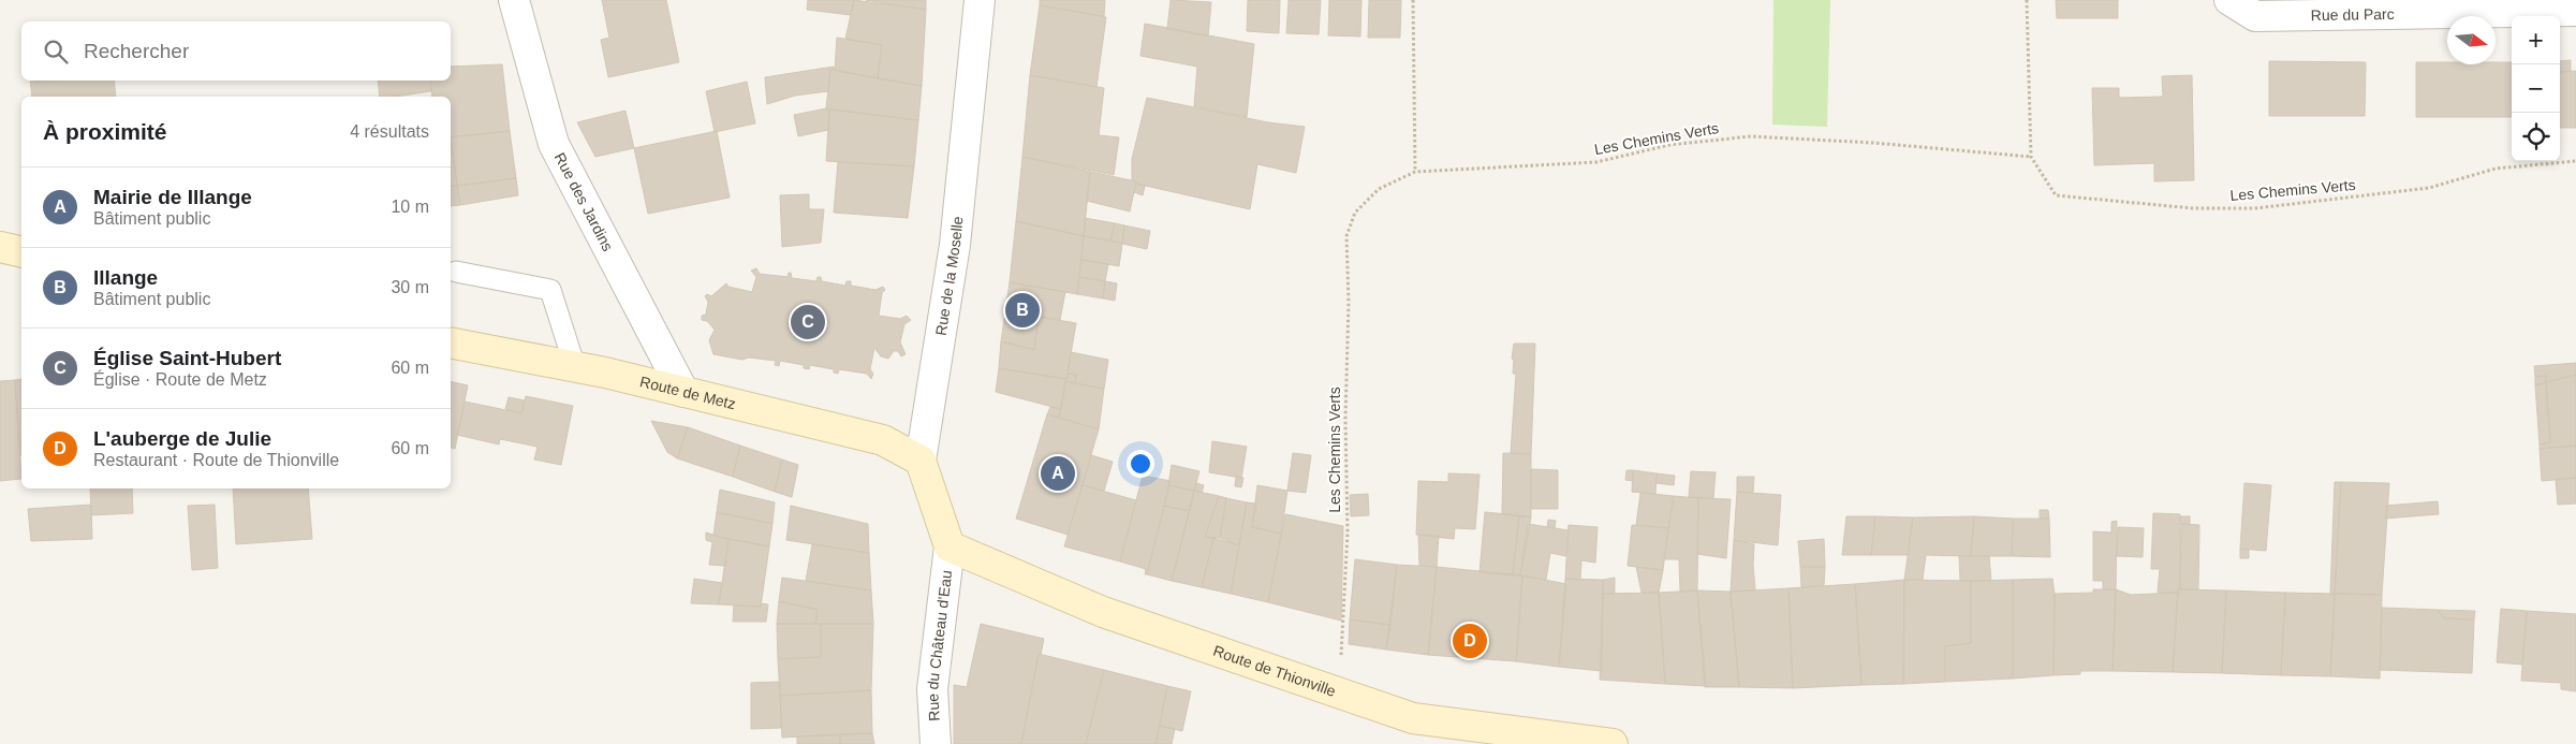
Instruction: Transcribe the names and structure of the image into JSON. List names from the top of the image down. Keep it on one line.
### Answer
{"streets":{"street":["Rue du Parc","Rue des Jardins","Rue de la Moselle","Route de Metz","Rue du Château d'Eau","Route de Thionville"],"path":["Les Chemins Verts"]},"crossings":[["Les Chemins Verts","Route de Thionville"],["Rue des Jardins","Route de Metz"],["Rue de la Moselle","Route de Metz"],["Rue de la Moselle","Rue du Château d'Eau"],["Rue de la Moselle","Route de Thionville"],["Rue du Château d'Eau","Route de Thionville"]],"north":"right","page":{"map_buttons":["+","−"],"search":"Rechercher","heading":["À proximité","4 résultats"],"list":[{"mark":"A","name":"Mairie de Illange","note":"Bâtiment public","value":"10 m"},{"mark":"B","name":"Illange","note":"Bâtiment public","value":"30 m"},{"mark":"C","name":"Église Saint-Hubert","note":"Église · Route de Metz","value":"60 m"},{"mark":"D","name":"L'auberge de Julie","note":"Restaurant · Route de Thionville","value":"60 m"}],"pins":["B","C","A","D"]}}
